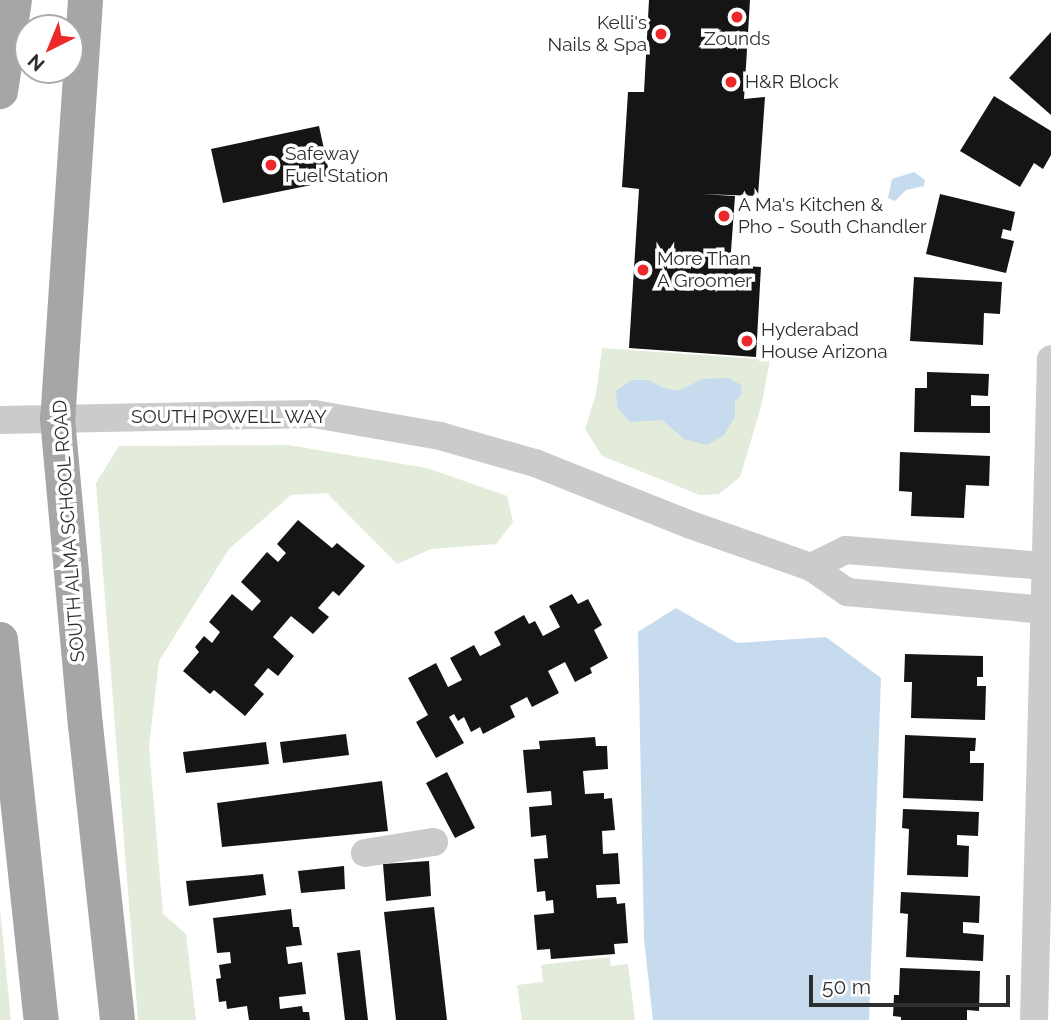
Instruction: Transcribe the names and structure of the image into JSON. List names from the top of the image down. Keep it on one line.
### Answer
{"streets":{"main road":["SOUTH ALMA SCHOOL ROAD"],"street":["SOUTH POWELL WAY"]},"crossings":[["SOUTH POWELL WAY","SOUTH ALMA SCHOOL ROAD"]],"places":["Zounds","Kelli's Nails & Spa","H&R Block","Safeway Fuel Station","A Ma's Kitchen & Pho - South Chandler","More Than A Groomer","Hyderabad House Arizona"],"scale_bar":"50 m","north":"bottom left"}
